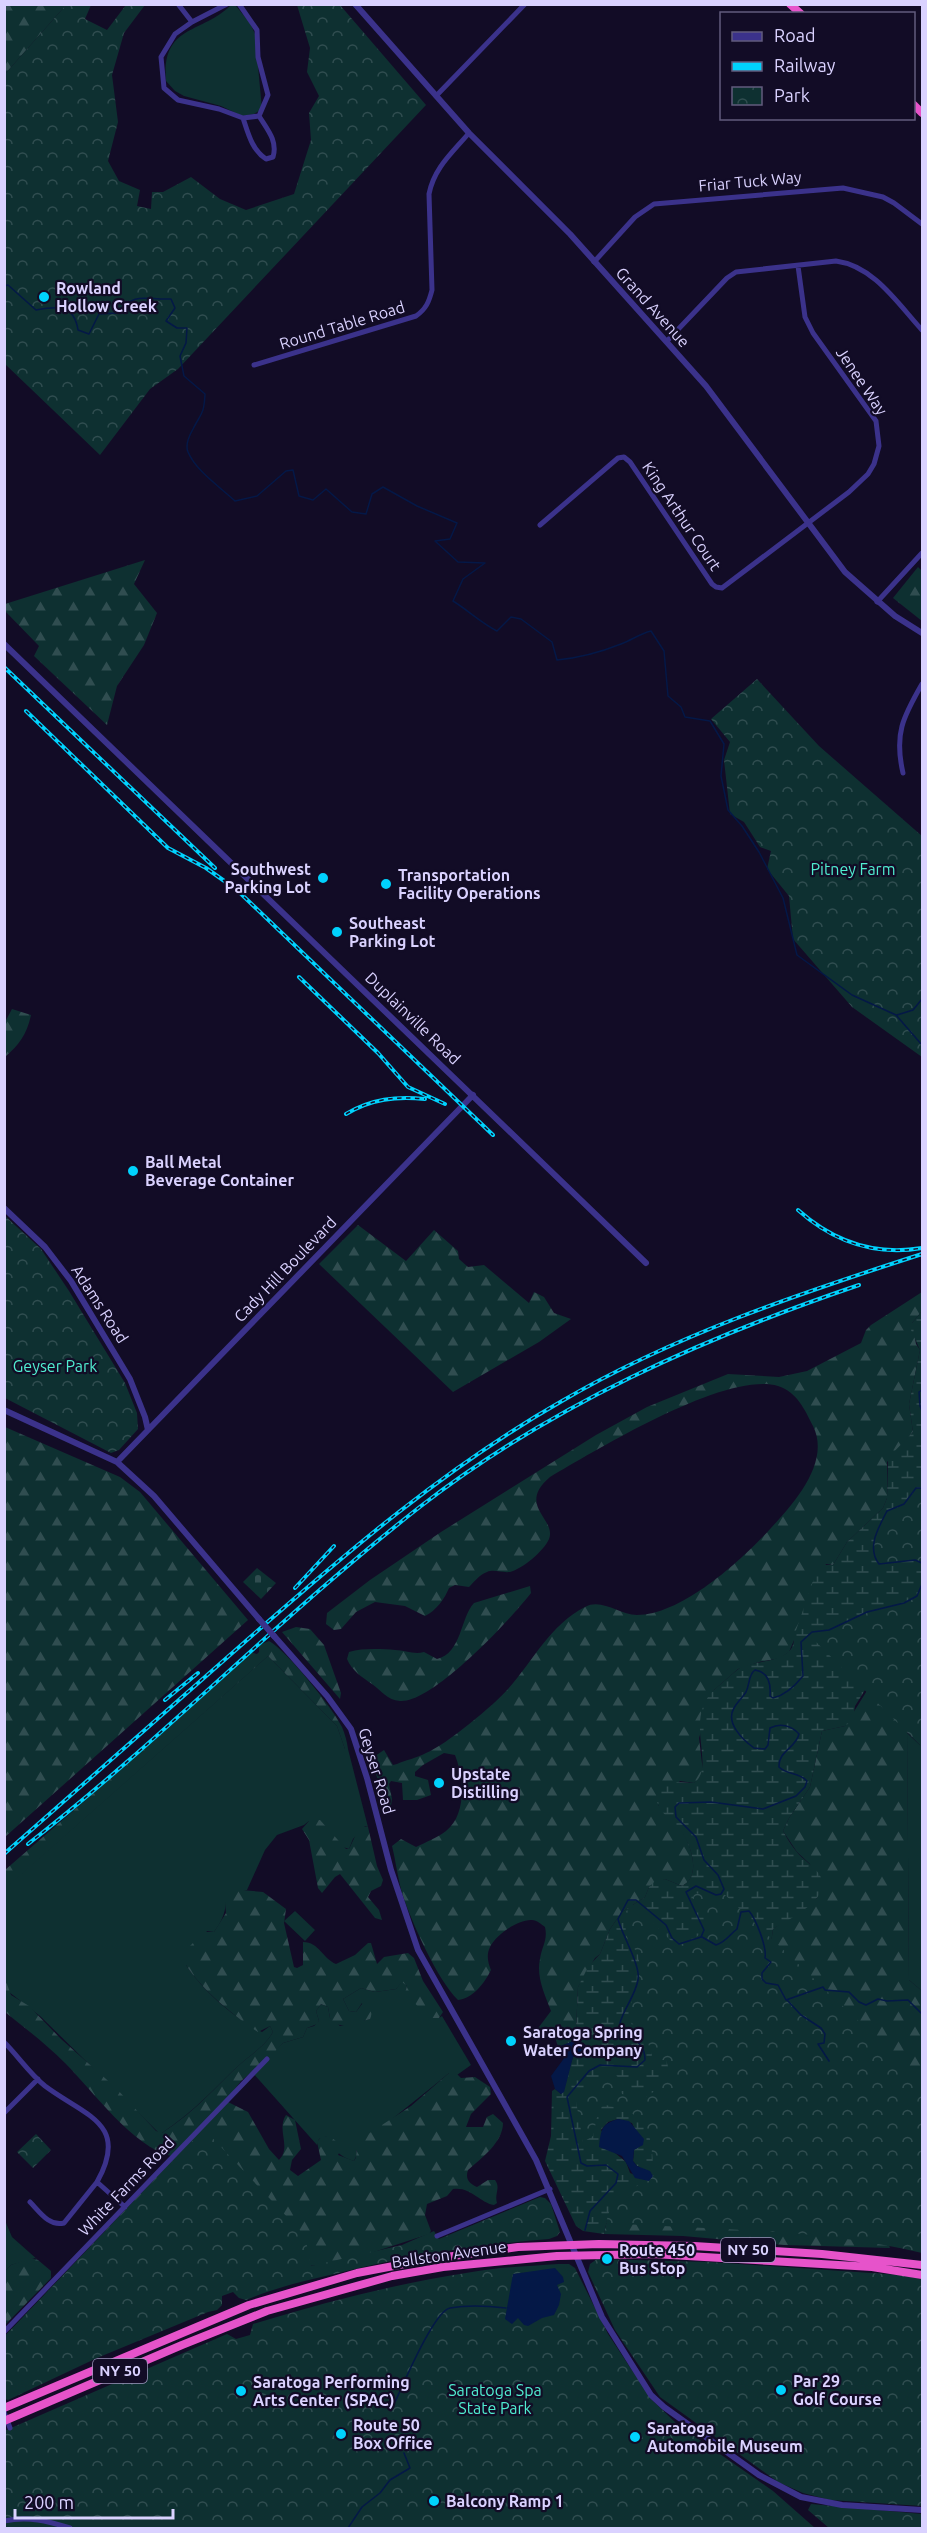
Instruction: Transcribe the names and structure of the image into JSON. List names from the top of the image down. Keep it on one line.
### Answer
{"streets":{"highway":["NY 50","Ballston Avenue"],"street":["Friar Tuck Way","Grand Avenue","Round Table Road","Jenee Way","King Arthur Court","Duplainville Road","Cady Hill Boulevard","Adams Road","Geyser Road","White Farms Road"]},"crossings":[["Friar Tuck Way","Grand Avenue"],["Grand Avenue","Round Table Road"],["Grand Avenue","Jenee Way"],["Jenee Way","King Arthur Court"],["Duplainville Road","Cady Hill Boulevard"],["Cady Hill Boulevard","Adams Road"],["Cady Hill Boulevard","Geyser Road"],["Geyser Road","Ballston Avenue"]],"parks":["Pitney Farm","Geyser Park","Saratoga Spa State Park"],"places":["Rowland Hollow Creek","Southwest Parking Lot","Transportation Facility Operations","Southeast Parking Lot","Ball Metal Beverage Container","Upstate Distilling","Saratoga Spring Water Company","Route 450 Bus Stop","Par 29 Golf Course","Saratoga Performing Arts Center (SPAC)","Route 50 Box Office","Saratoga Automobile Museum","Balcony Ramp 1"],"legend":["Road","Railway","Park"],"scale_bar":"200 m"}
